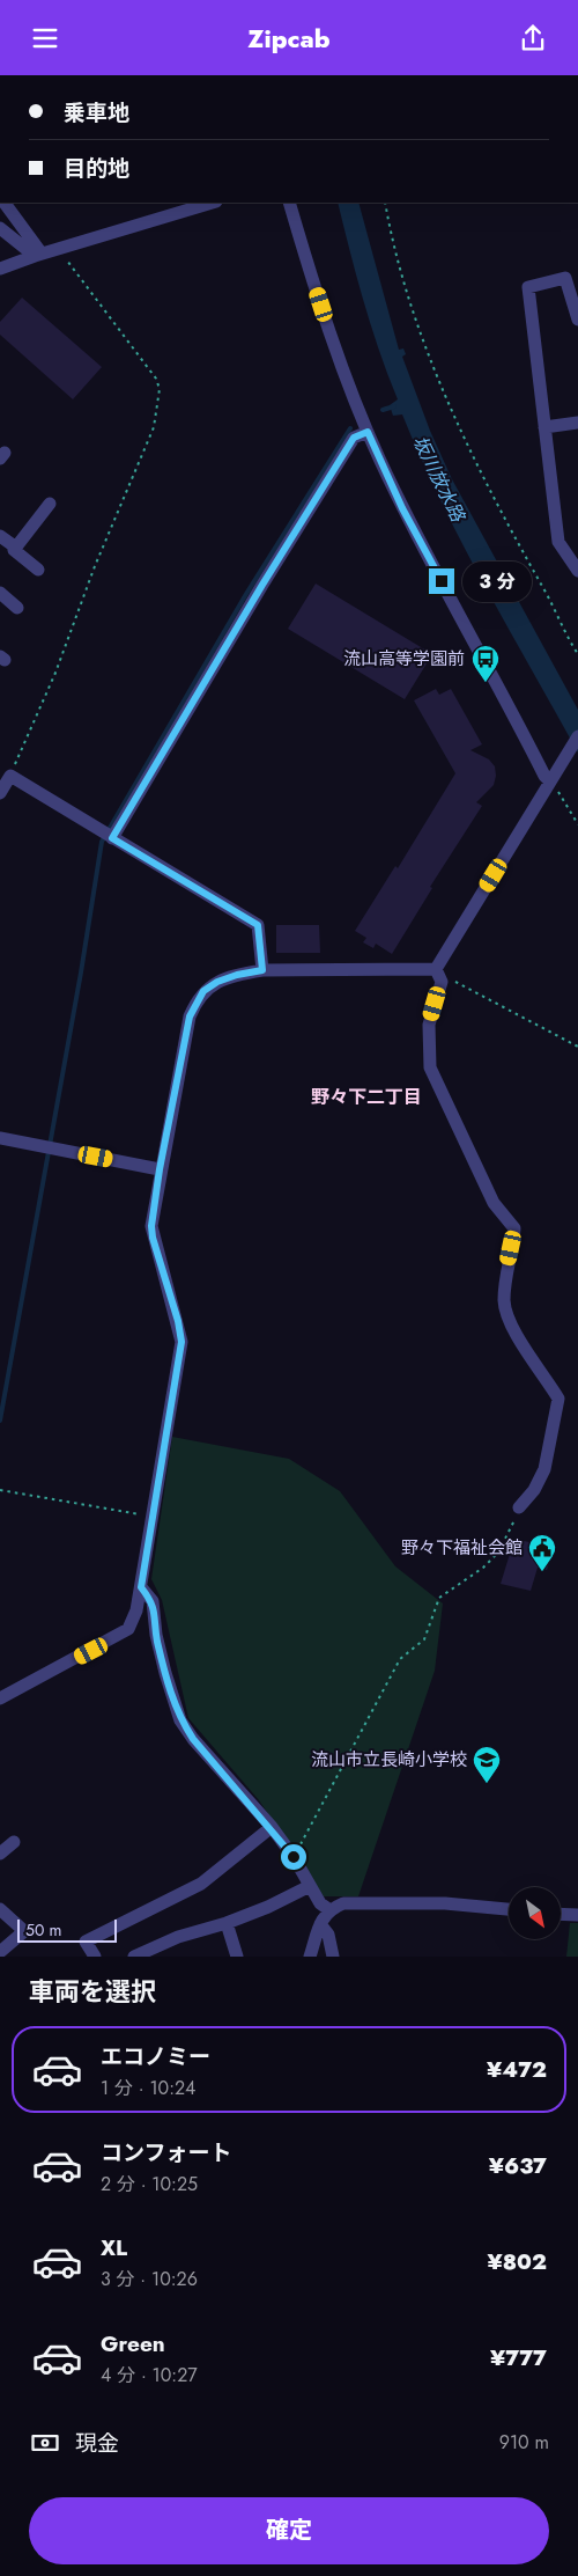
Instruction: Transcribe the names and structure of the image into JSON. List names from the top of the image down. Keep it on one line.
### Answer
{"districts":["野々下二丁目"],"water":["坂川放水路"],"places":{"bus stop":["流山高等学園前"],"public building":["野々下福祉会館"],"school or university":["流山市立長崎小学校"]},"scale_bar":"50 m","north":"bottom right","page":{"header":"Zipcab","banner":["乗車地","目的地"],"bubble":"3 分","scale":"50 m","heading":"車両を選択","list":[{"name":"エコノミー","note":"1 分 · 10:24","value":"¥472"},{"name":"コンフォート","note":"2 分 · 10:25","value":"¥637"},{"name":"XL","note":"3 分 · 10:26","value":"¥802"},{"name":"Green","note":"4 分 · 10:27","value":"¥777"}],"pay":["現金","910 m"],"buttons":"確定"}}
